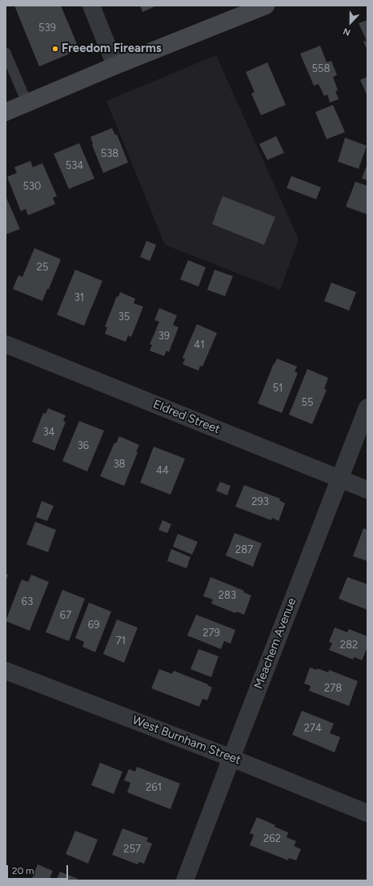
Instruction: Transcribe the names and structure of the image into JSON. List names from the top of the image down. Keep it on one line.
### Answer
{"streets":{"street":["Eldred Street","Meachem Avenue","West Burnham Street"]},"crossings":[["Eldred Street","Meachem Avenue"],["Meachem Avenue","West Burnham Street"]],"places":["Freedom Firearms"],"house_numbers":["539","558","538","534","530","25","31","35","39","41","51","55","34","36","38","44","293","287","283","63","67","69","279","71","282","278","274","261","262","257"],"scale_bar":"20 m","north":"bottom"}
